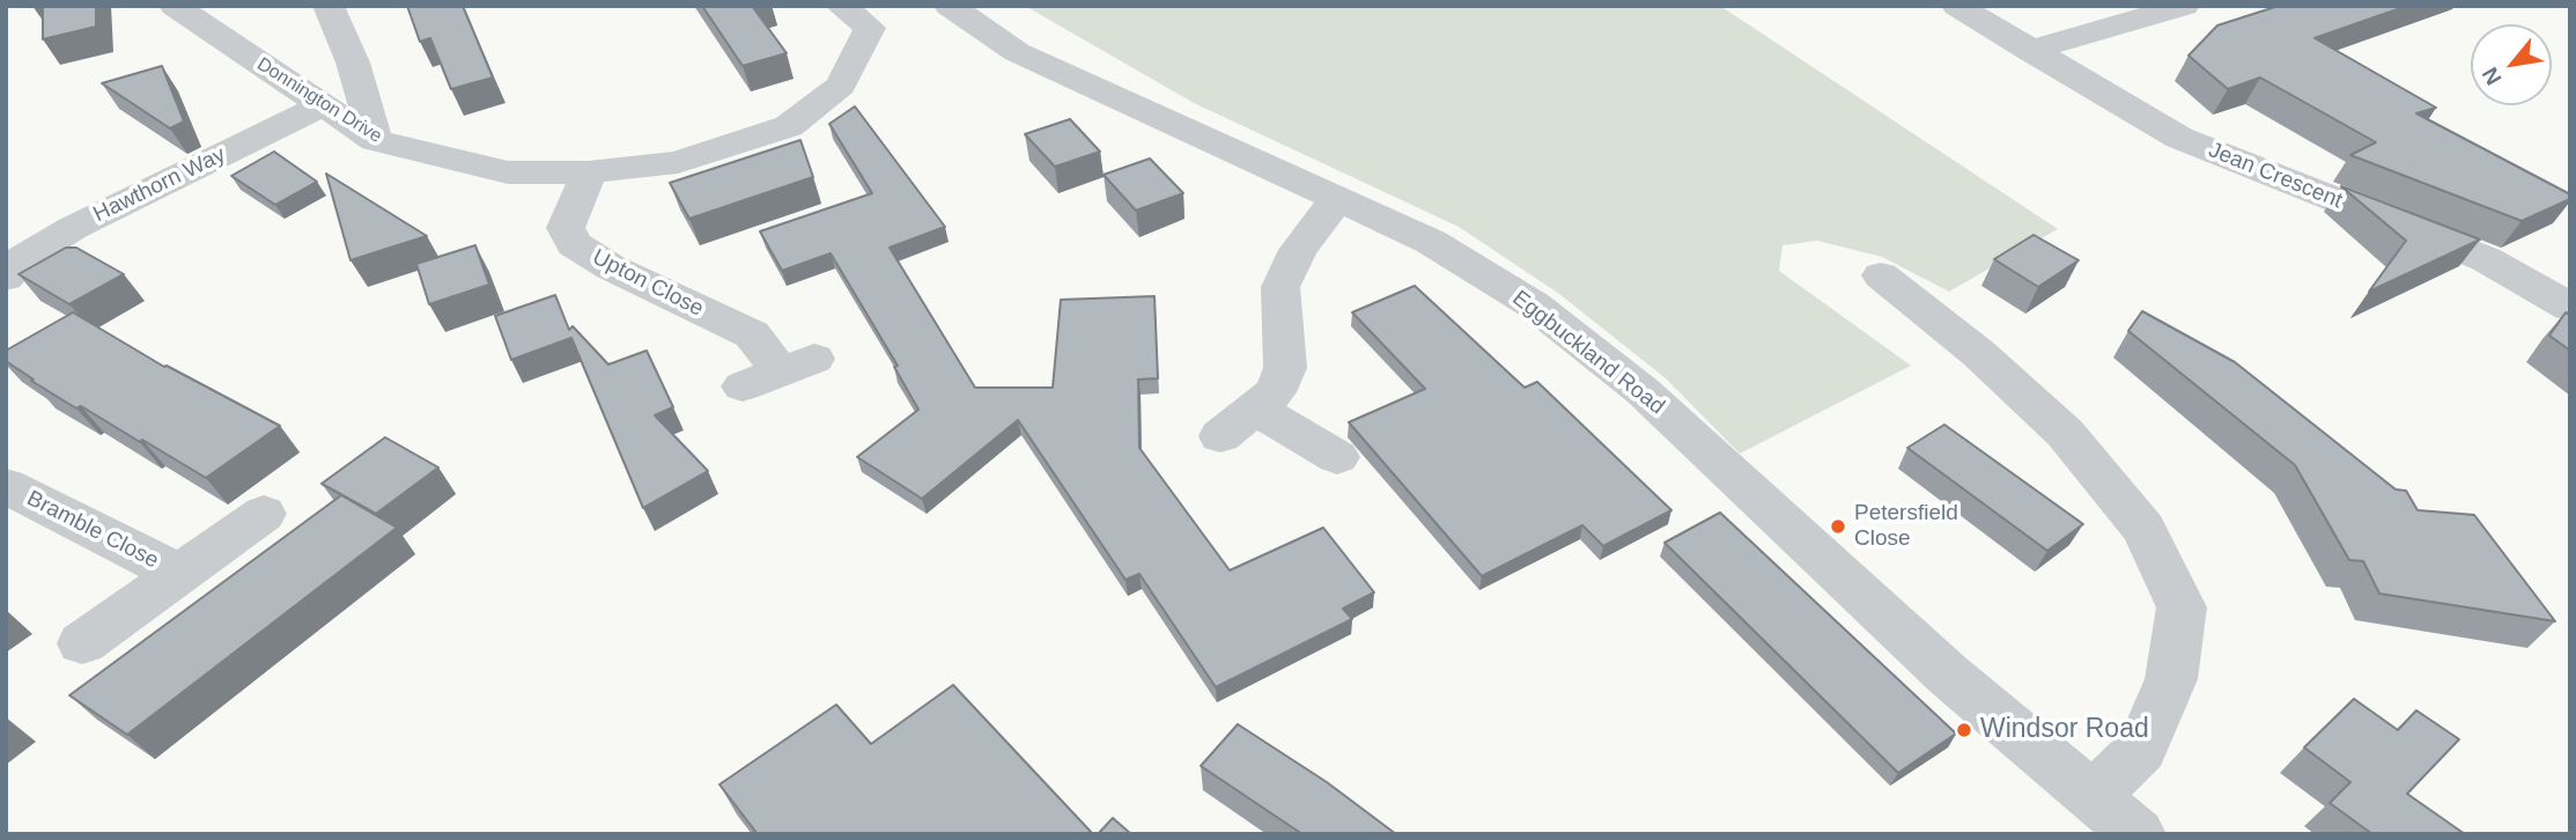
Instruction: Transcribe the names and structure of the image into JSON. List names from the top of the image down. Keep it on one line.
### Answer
{"streets":{"street":["Donnington Drive","Jean Crescent","Hawthorn Way","Upton Close","Eggbuckland Road","Bramble Close"]},"crossings":[["Donnington Drive","Hawthorn Way"],["Donnington Drive","Upton Close"]],"places":["Petersfield Close","Windsor Road"],"north":"bottom left"}
